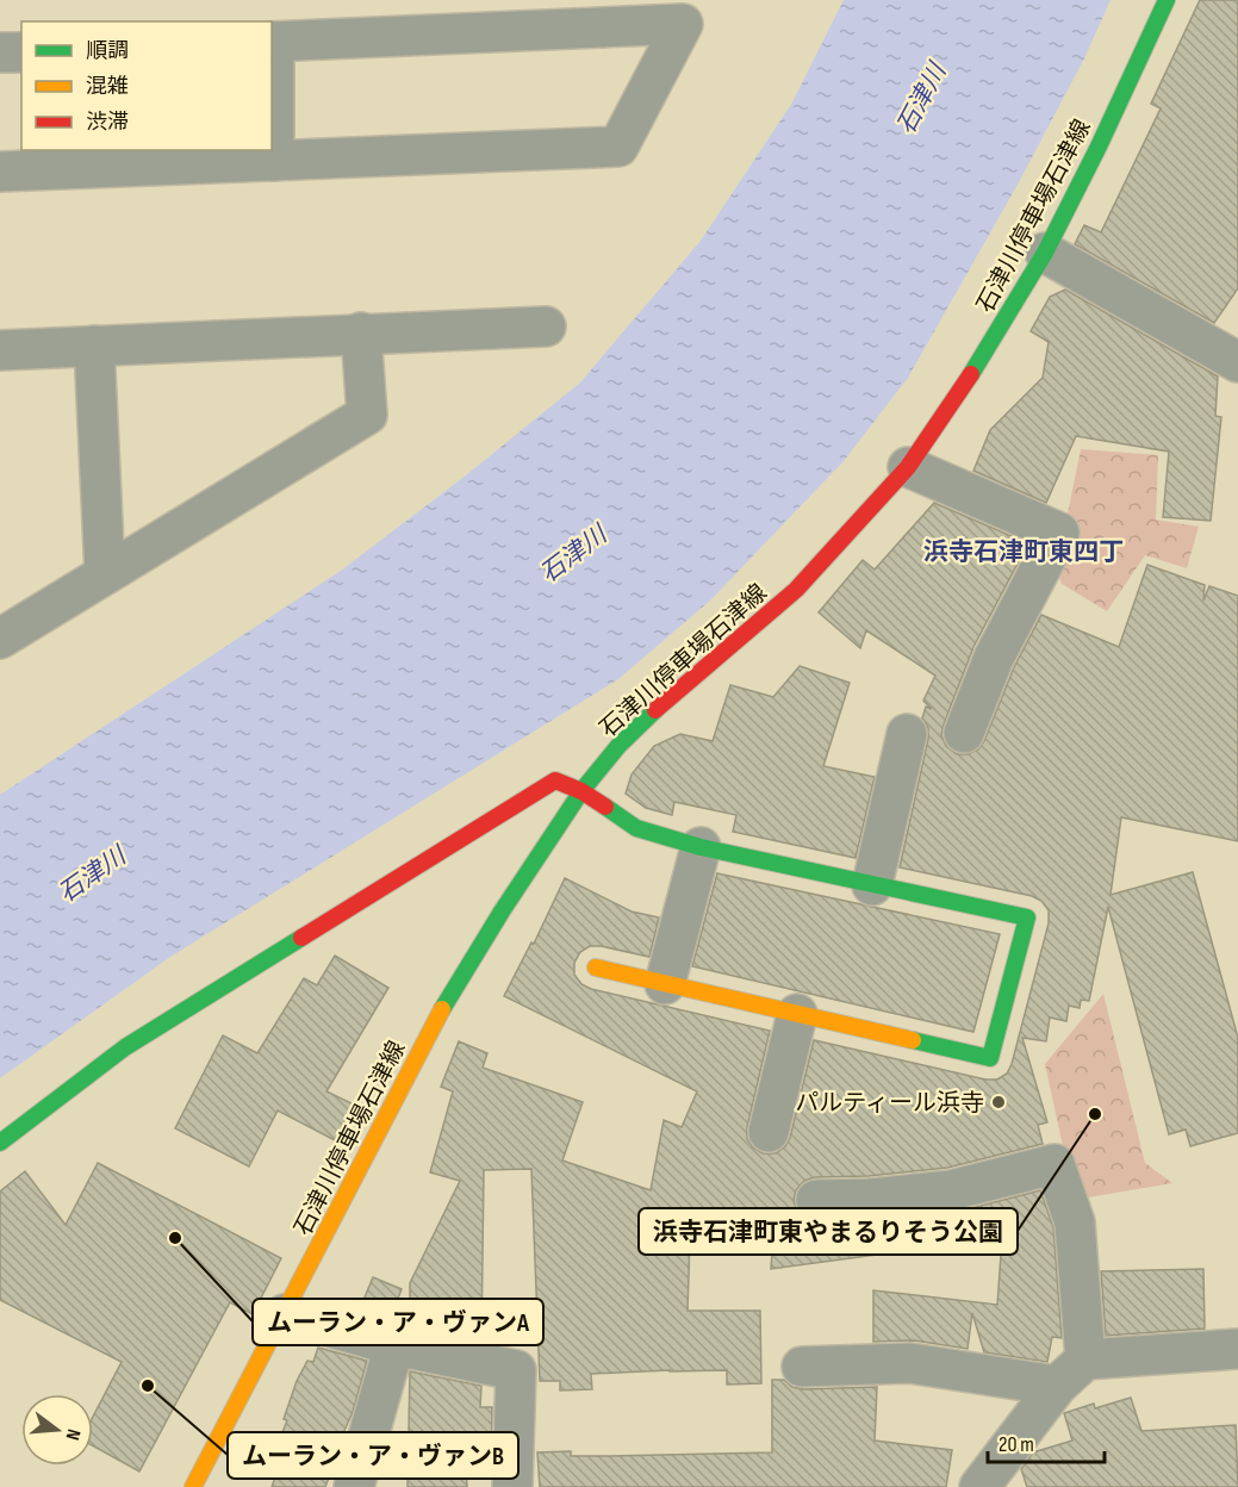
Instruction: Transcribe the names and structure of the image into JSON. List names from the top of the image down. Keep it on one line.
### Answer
{"streets":{"main road":["石津川停車場石津線"]},"districts":["浜寺石津町東四丁"],"water":["石津川"],"places":["パルティール浜寺","浜寺石津町東やまるりそう公園","ムーラン・ア・ヴァンA","ムーラン・ア・ヴァンB"],"legend":["順調","混雑","渋滞"],"scale_bar":"20 m","north":"right"}
